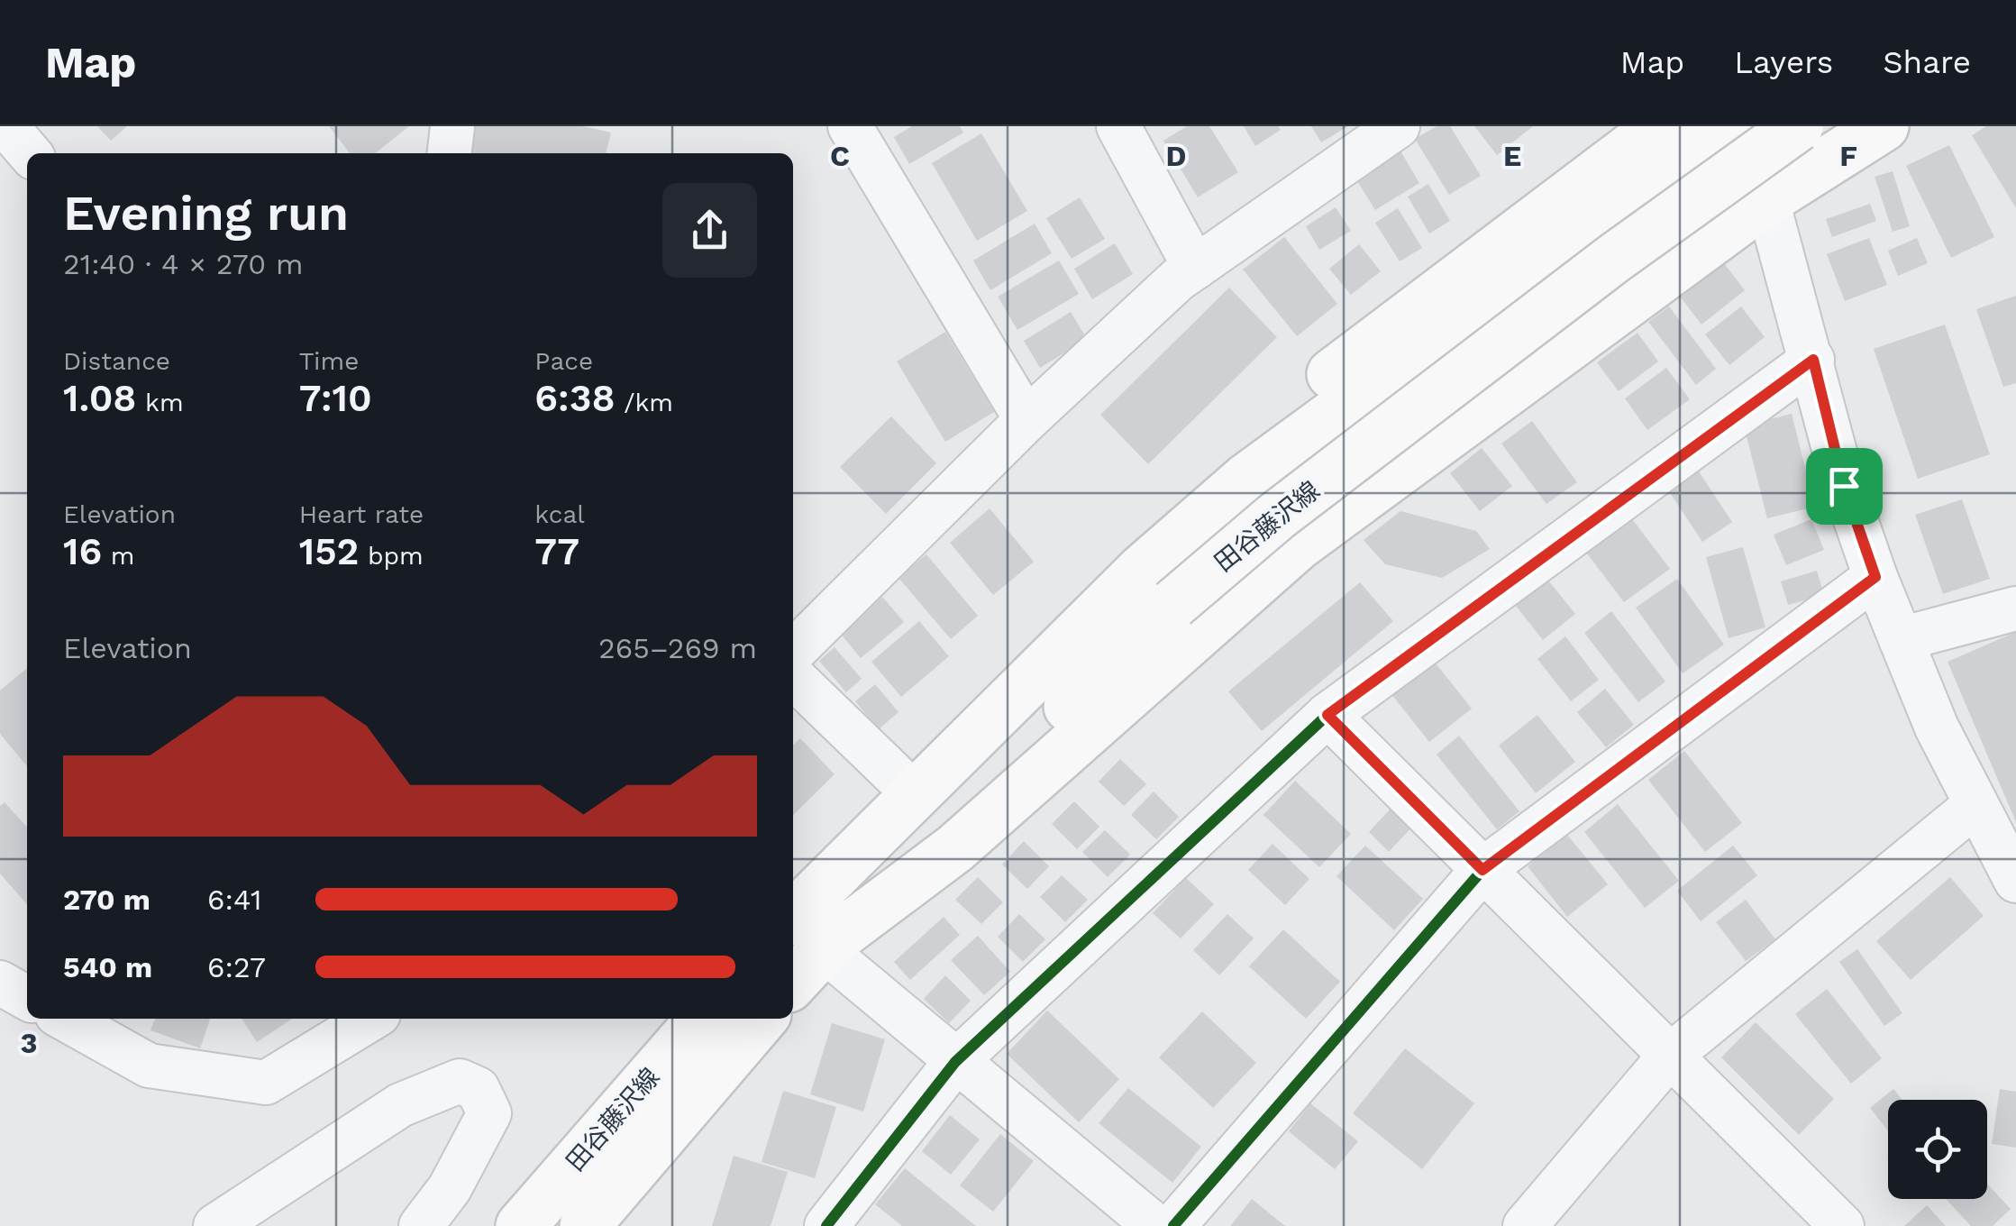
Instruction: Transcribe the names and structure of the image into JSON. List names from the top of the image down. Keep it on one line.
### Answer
{"streets":{"main road":["田谷藤沢線"]},"page":{"header":"Map","nav":["Map","Layers","Share"],"heading":["Evening run","21:40 · 4 × 270 m"],"stats":[["Distance","1.08 km"],["Time","7:10"],["Pace","6:38 /km"],["Elevation","16 m"],["Heart rate","152 bpm"],["kcal","77"]],"chart":["Elevation","265–269 m"],"list":[{"name":"270 m","note":"6:41"},{"name":"540 m","note":"6:27"}]},"grid":{"columns":["C","D","E","F"],"rows":["3"]}}
